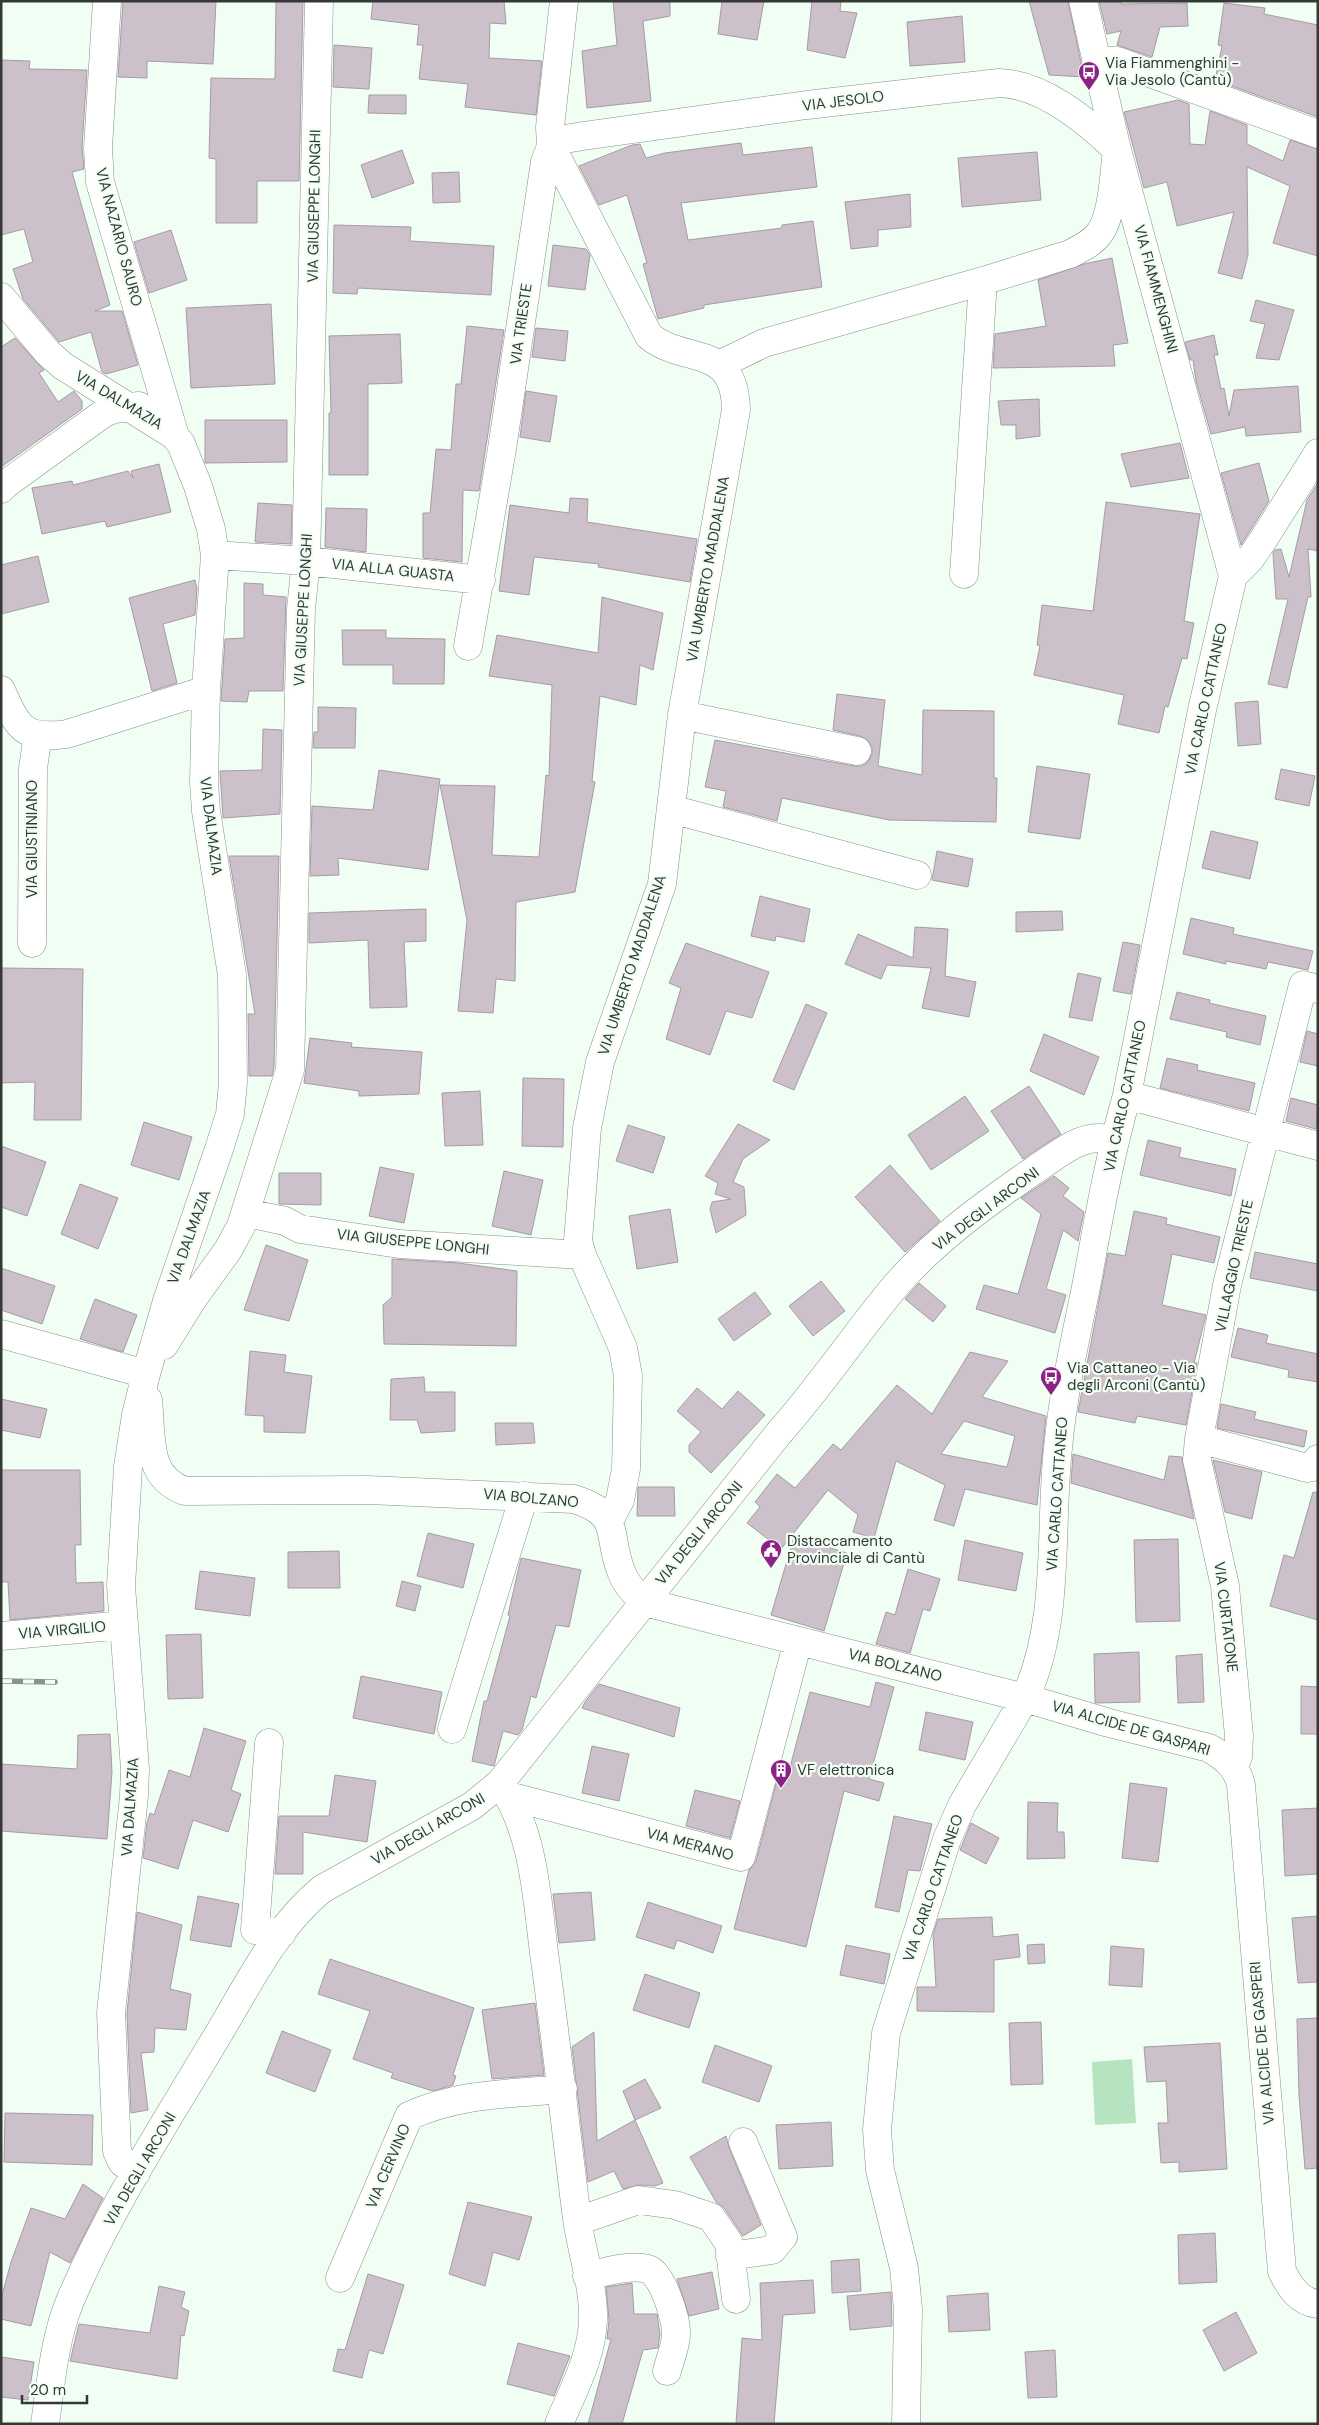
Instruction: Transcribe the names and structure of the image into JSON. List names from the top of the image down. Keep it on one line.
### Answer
{"streets":{"street":["VIA JESOLO","VIA GIUSEPPE LONGHI","VIA NAZARIO SAURO","VIA FIAMMENGHINI","VIA TRIESTE","VIA DALMAZIA","VIA UMBERTO MADDALENA","VIA ALLA GUASTA","VIA CARLO CATTANEO","VIA GIUSTINIANO","VIA DEGLI ARCONI","VILLAGGIO TRIESTE","VIA BOLZANO","VIA CURTATONE","VIA VIRGILIO","VIA ALCIDE DE GASPARI","VIA MERANO","VIA ALCIDE DE GASPERI","VIA CERVINO"]},"crossings":[["VIA JESOLO","VIA FIAMMENGHINI"],["VIA JESOLO","VIA TRIESTE"],["VIA GIUSEPPE LONGHI","VIA DALMAZIA"],["VIA GIUSEPPE LONGHI","VIA UMBERTO MADDALENA"],["VIA GIUSEPPE LONGHI","VIA ALLA GUASTA"],["VIA GIUSEPPE LONGHI","VIA BOLZANO"],["VIA NAZARIO SAURO","VIA DALMAZIA"],["VIA FIAMMENGHINI","VIA CARLO CATTANEO"],["VIA TRIESTE","VIA ALLA GUASTA"],["VIA DALMAZIA","VIA ALLA GUASTA"],["VIA DALMAZIA","VIA DEGLI ARCONI"],["VIA DALMAZIA","VIA BOLZANO"],["VIA DALMAZIA","VIA VIRGILIO"],["VIA UMBERTO MADDALENA","VIA BOLZANO"],["VIA CARLO CATTANEO","VIA DEGLI ARCONI"],["VIA CARLO CATTANEO","VIA BOLZANO"],["VIA CARLO CATTANEO","VIA ALCIDE DE GASPARI"],["VIA DEGLI ARCONI","VIA BOLZANO"],["VIA DEGLI ARCONI","VIA MERANO"],["VILLAGGIO TRIESTE","VIA CURTATONE"],["VIA BOLZANO","VIA ALCIDE DE GASPARI"],["VIA BOLZANO","VIA MERANO"],["VIA CURTATONE","VIA ALCIDE DE GASPARI"],["VIA CURTATONE","VIA ALCIDE DE GASPERI"],["VIA ALCIDE DE GASPARI","VIA ALCIDE DE GASPERI"]],"places":{"bus stop":["Via Fiammenghini - Via Jesolo (Cantù)","Via Cattaneo - Via degli Arconi (Cantù)"],"public building":["Distaccamento Provinciale di Cantù"],"building":["VF elettronica"]},"scale_bar":"20 m"}
